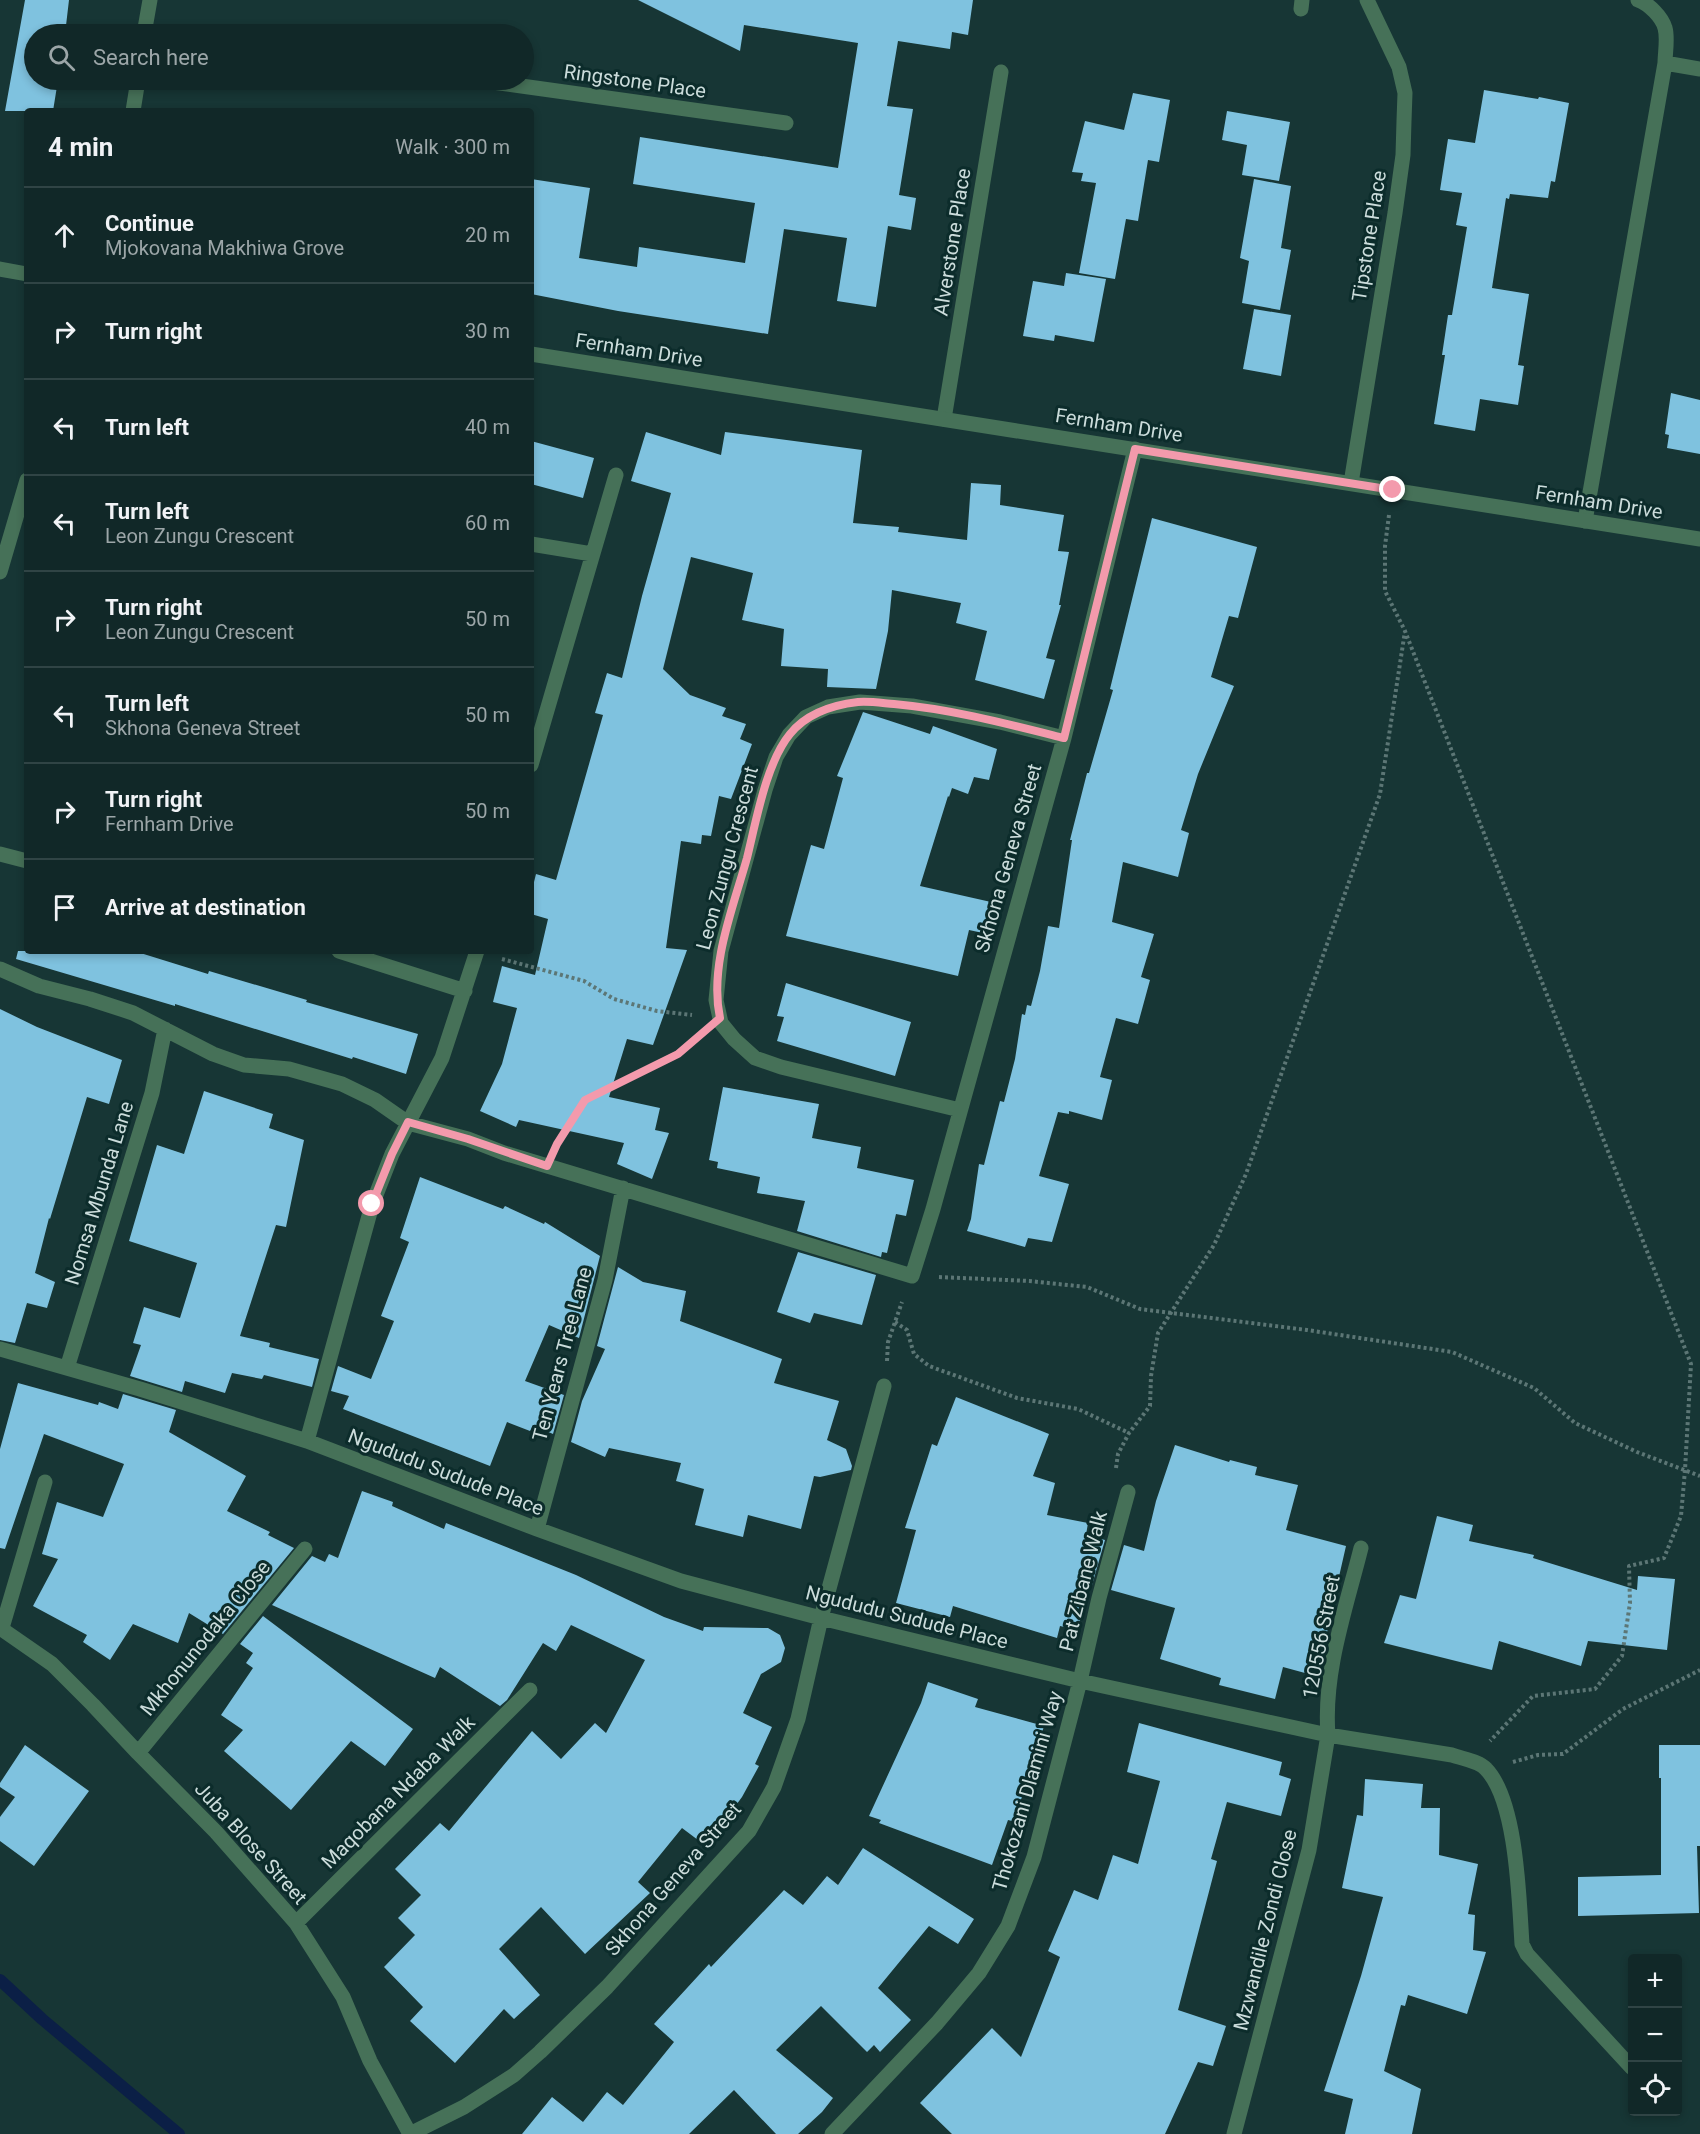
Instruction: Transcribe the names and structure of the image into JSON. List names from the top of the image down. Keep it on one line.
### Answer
{"streets":{"street":["Ringstone Place","Tipstone Place","Alverstone Place","Fernham Drive","Leon Zungu Crescent","Skhona Geneva Street","Nomsa Mbunda Lane","Ten Years Tree Lane","Ngududu Sudude Place","Pat Zibane Walk","120556 Street","Mkhonunodaka Close","Thokozani Dlamini Way","Maqobana Ndaba Walk","Juba Blose Street","Mzwandile Zondi Close"]},"crossings":[["Tipstone Place","Fernham Drive"],["Alverstone Place","Fernham Drive"],["Fernham Drive","Skhona Geneva Street"],["Leon Zungu Crescent","Skhona Geneva Street"],["Skhona Geneva Street","Ngududu Sudude Place"],["Skhona Geneva Street","Juba Blose Street"],["Nomsa Mbunda Lane","Ngududu Sudude Place"],["Ten Years Tree Lane","Ngududu Sudude Place"],["Ngududu Sudude Place","Pat Zibane Walk"],["Ngududu Sudude Place","120556 Street"],["Ngududu Sudude Place","Thokozani Dlamini Way"],["Ngududu Sudude Place","Mzwandile Zondi Close"],["Pat Zibane Walk","Thokozani Dlamini Way"],["120556 Street","Mzwandile Zondi Close"],["Mkhonunodaka Close","Juba Blose Street"],["Maqobana Ndaba Walk","Juba Blose Street"]],"page":{"search":"Search here","heading":["4 min","Walk · 300 m"],"list":[["Continue","Mjokovana Makhiwa Grove","20 m"],["Turn right","30 m"],["Turn left","40 m"],["Turn left","Leon Zungu Crescent","60 m"],["Turn right","Leon Zungu Crescent","50 m"],["Turn left","Skhona Geneva Street","50 m"],["Turn right","Fernham Drive","50 m"],"Arrive at destination"],"map_buttons":["+","−"]}}
